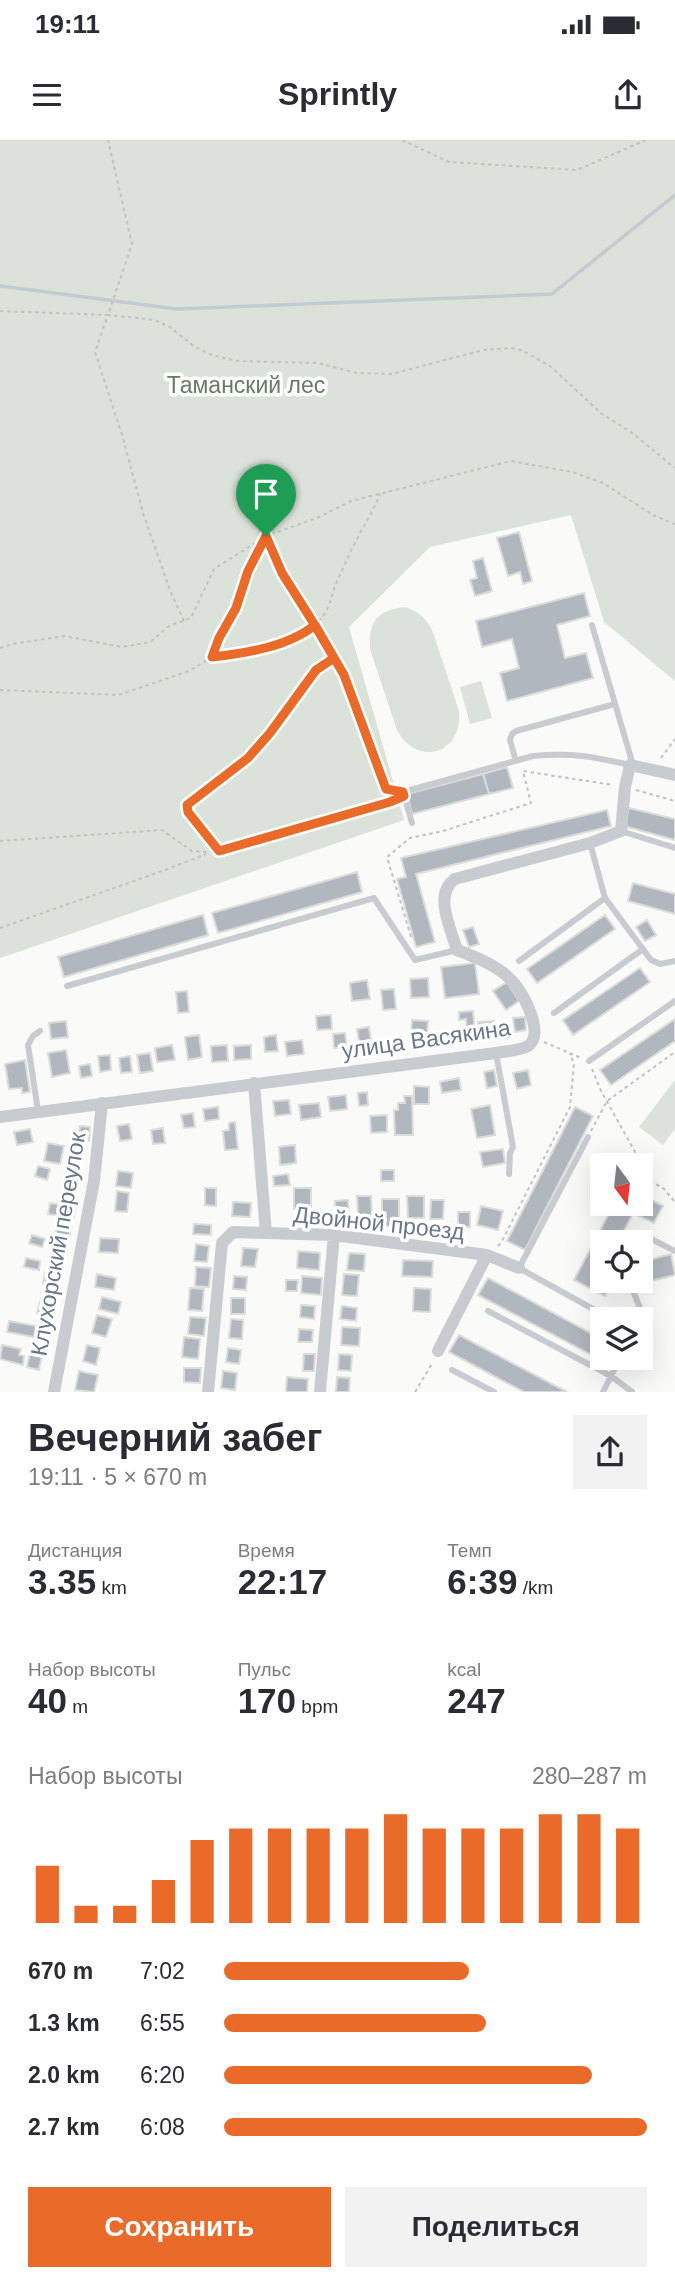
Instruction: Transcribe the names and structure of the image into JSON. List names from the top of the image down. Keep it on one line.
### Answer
{"streets":{"street":["улица Васякина","Двойной проезд","Клухорский переулок"]},"crossings":[["улица Васякина","Двойной проезд"],["улица Васякина","Клухорский переулок"]],"parks":["Таманский лес"],"north":"bottom","page":{"status":"19:11","header":"Sprintly","heading":["Вечерний забег","19:11 · 5 × 670 m"],"stats":[["Дистанция","3.35 km"],["Время","22:17"],["Темп","6:39 /km"],["Набор высоты","40 m"],["Пульс","170 bpm"],["kcal","247"]],"chart":["Набор высоты","280–287 m"],"list":[{"name":"670 m","note":"7:02"},{"name":"1.3 km","note":"6:55"},{"name":"2.0 km","note":"6:20"},{"name":"2.7 km","note":"6:08"}],"buttons":["Сохранить","Поделиться"]}}
